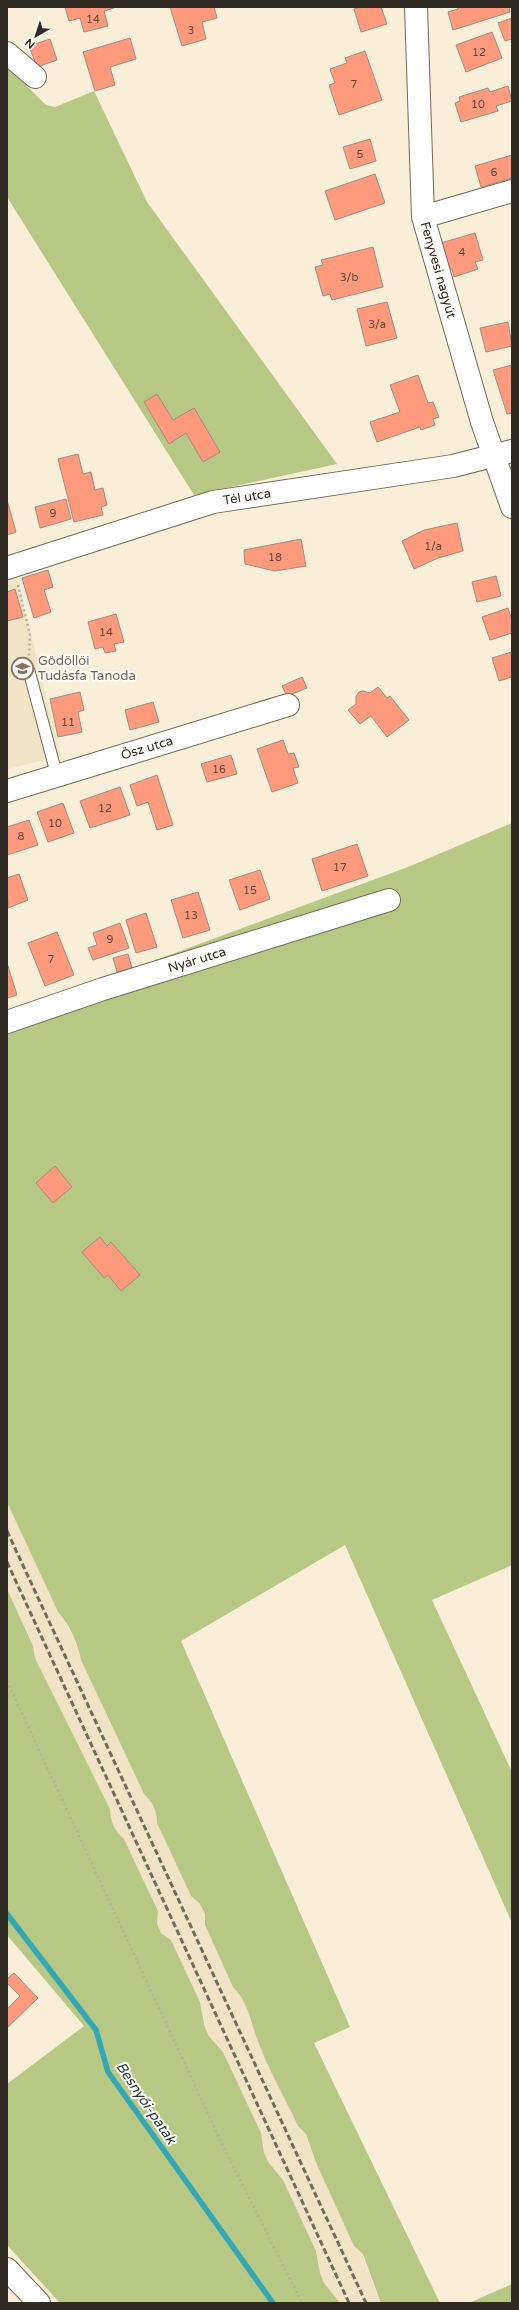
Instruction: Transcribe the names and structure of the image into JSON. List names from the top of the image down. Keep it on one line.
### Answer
{"streets":{"street":["Fenyvesi nagyút","Tél utca","Ősz utca","Nyár utca"]},"crossings":[["Fenyvesi nagyút","Tél utca"]],"water":["Besnyői-patak"],"places":{"school or university":["Gödöllői Tudásfa Tanoda"]},"house_numbers":["14","3","12","7","10","5","6","4","3/b","3/a","9","1/a","18","14","11","16","12","10","8","17","15","13","9","7"],"north":"bottom left"}
